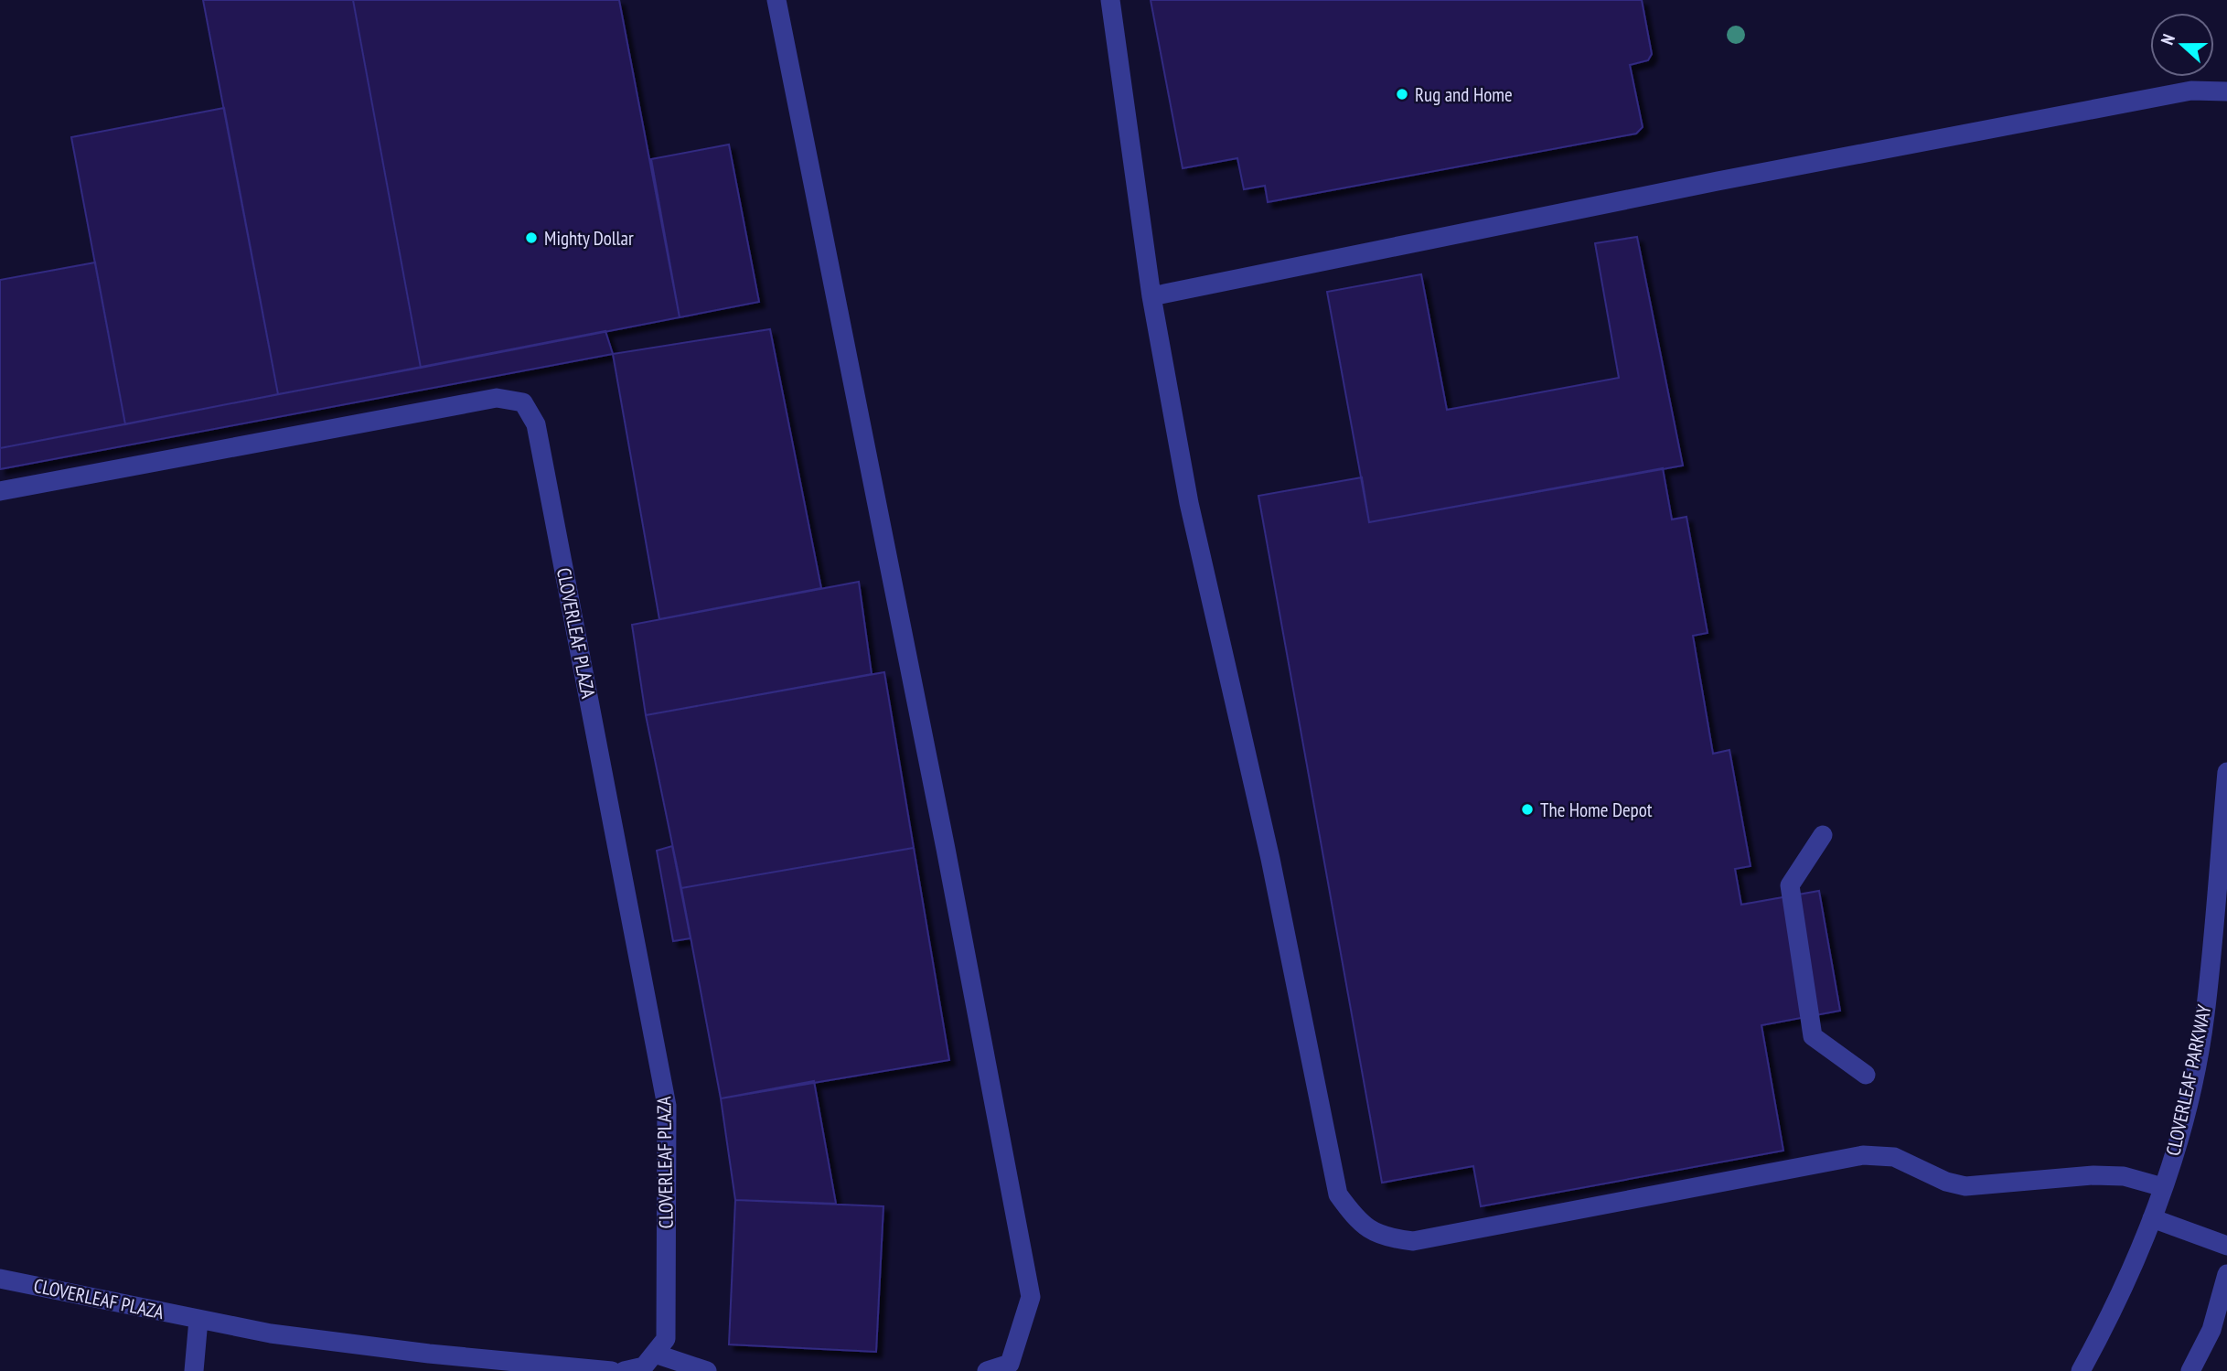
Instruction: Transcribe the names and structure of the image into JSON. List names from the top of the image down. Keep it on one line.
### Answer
{"streets":{"street":["CLOVERLEAF PLAZA","CLOVERLEAF PARKWAY"]},"places":["Rug and Home","Mighty Dollar","The Home Depot"],"north":"left"}
